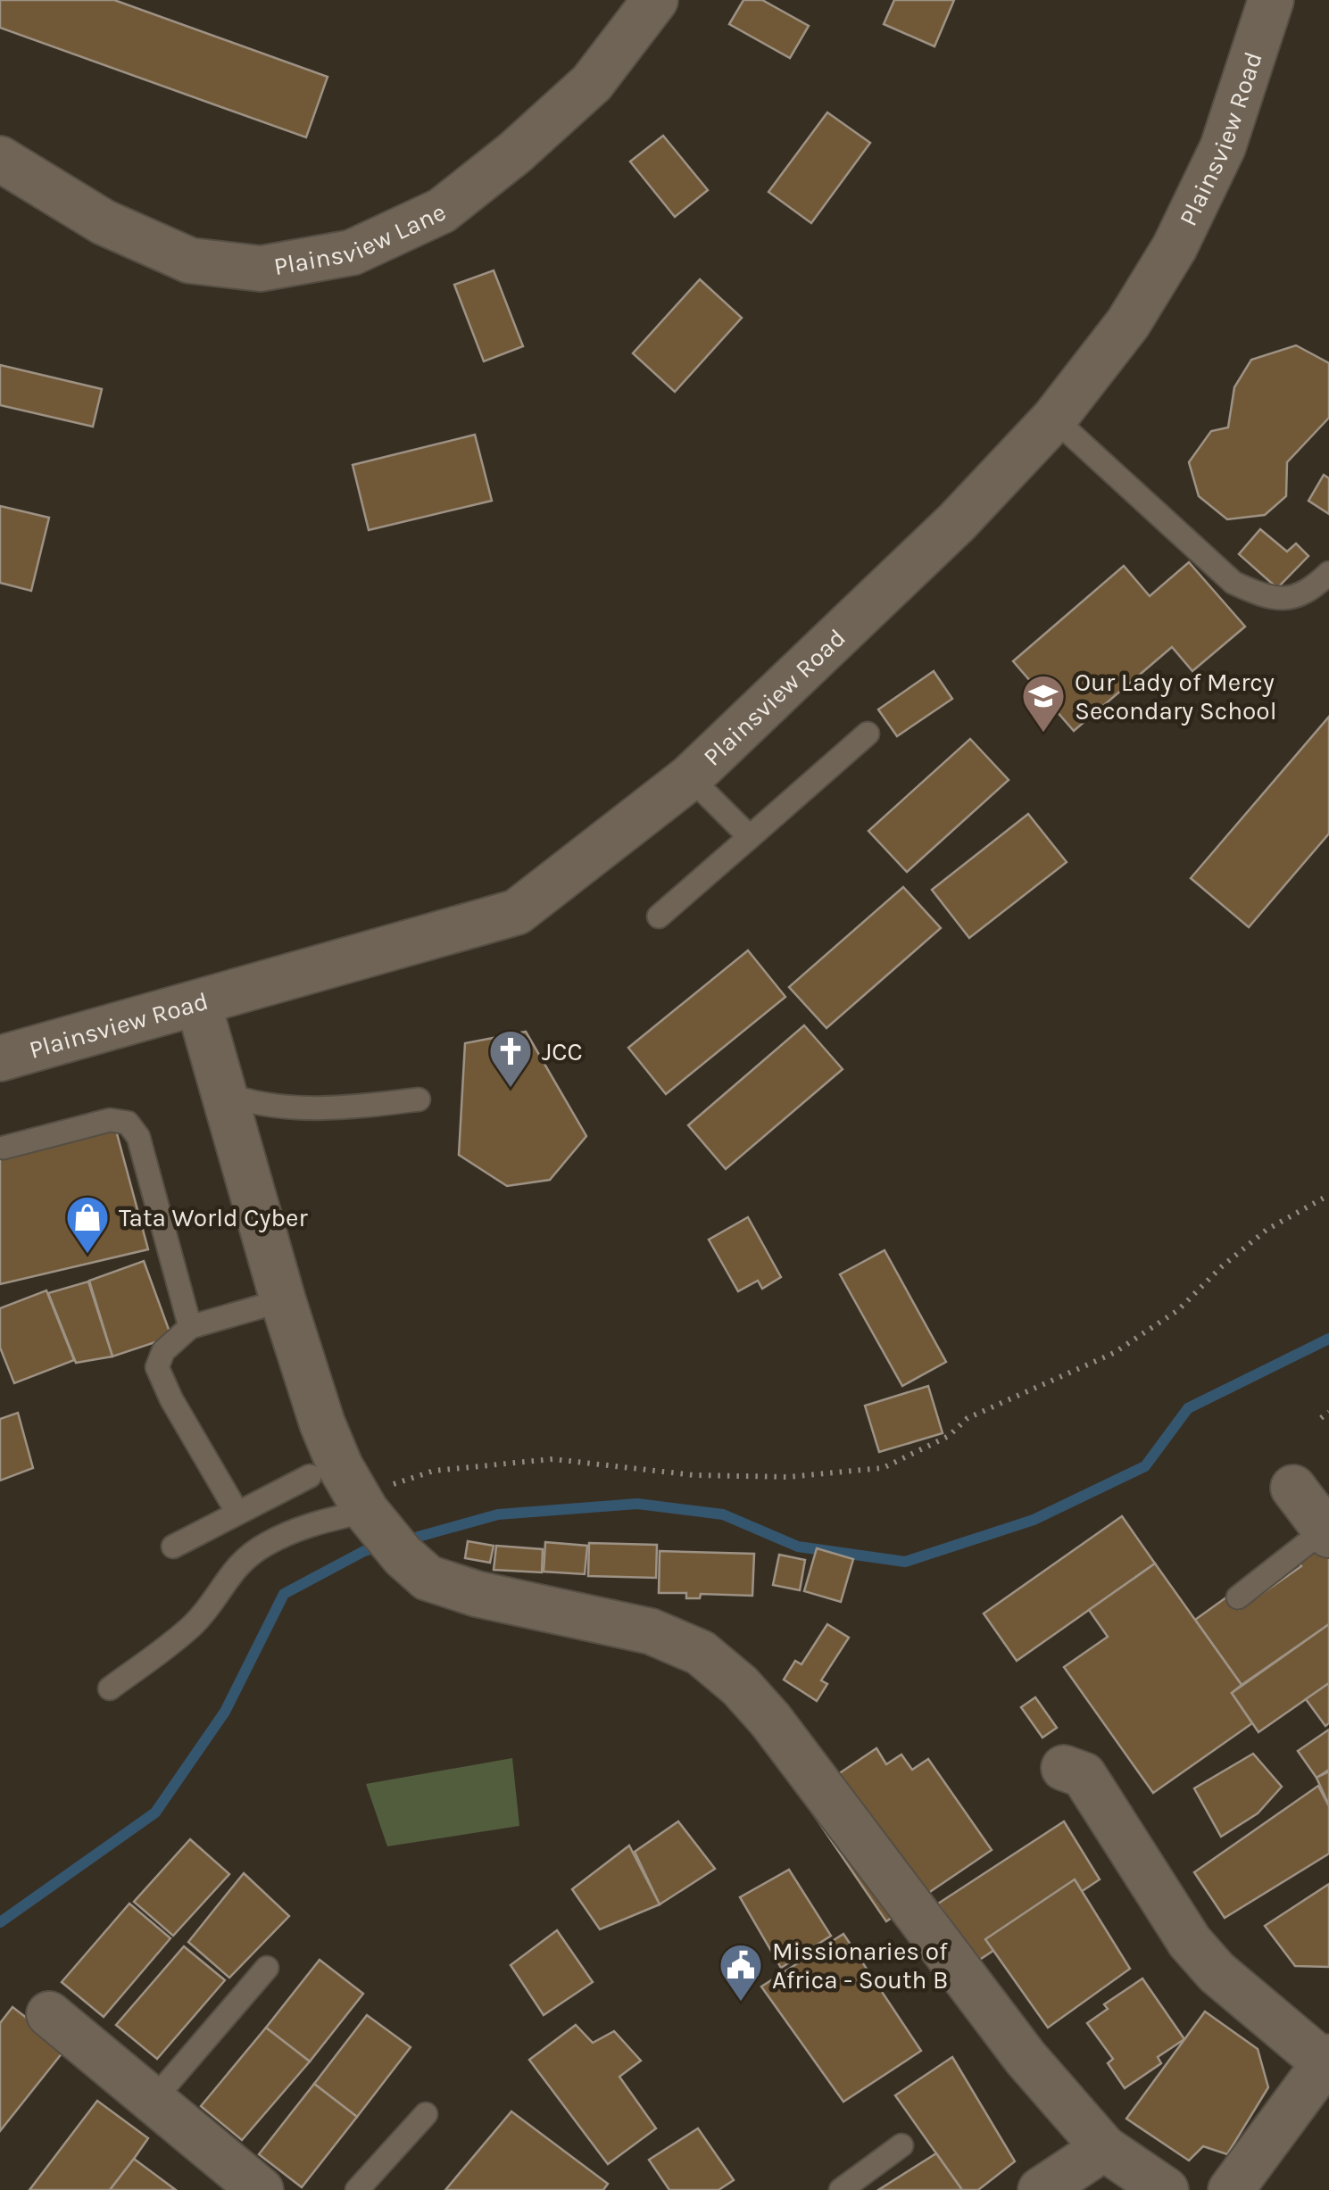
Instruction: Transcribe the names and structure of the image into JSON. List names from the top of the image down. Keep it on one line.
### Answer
{"streets":{"street":["Plainsview Road","Plainsview Lane"]},"places":{"school or university":["Our Lady of Mercy Secondary School"],"church":["JCC"],"shop":["Tata World Cyber"],"public building":["Missionaries of Africa - South B"]}}
